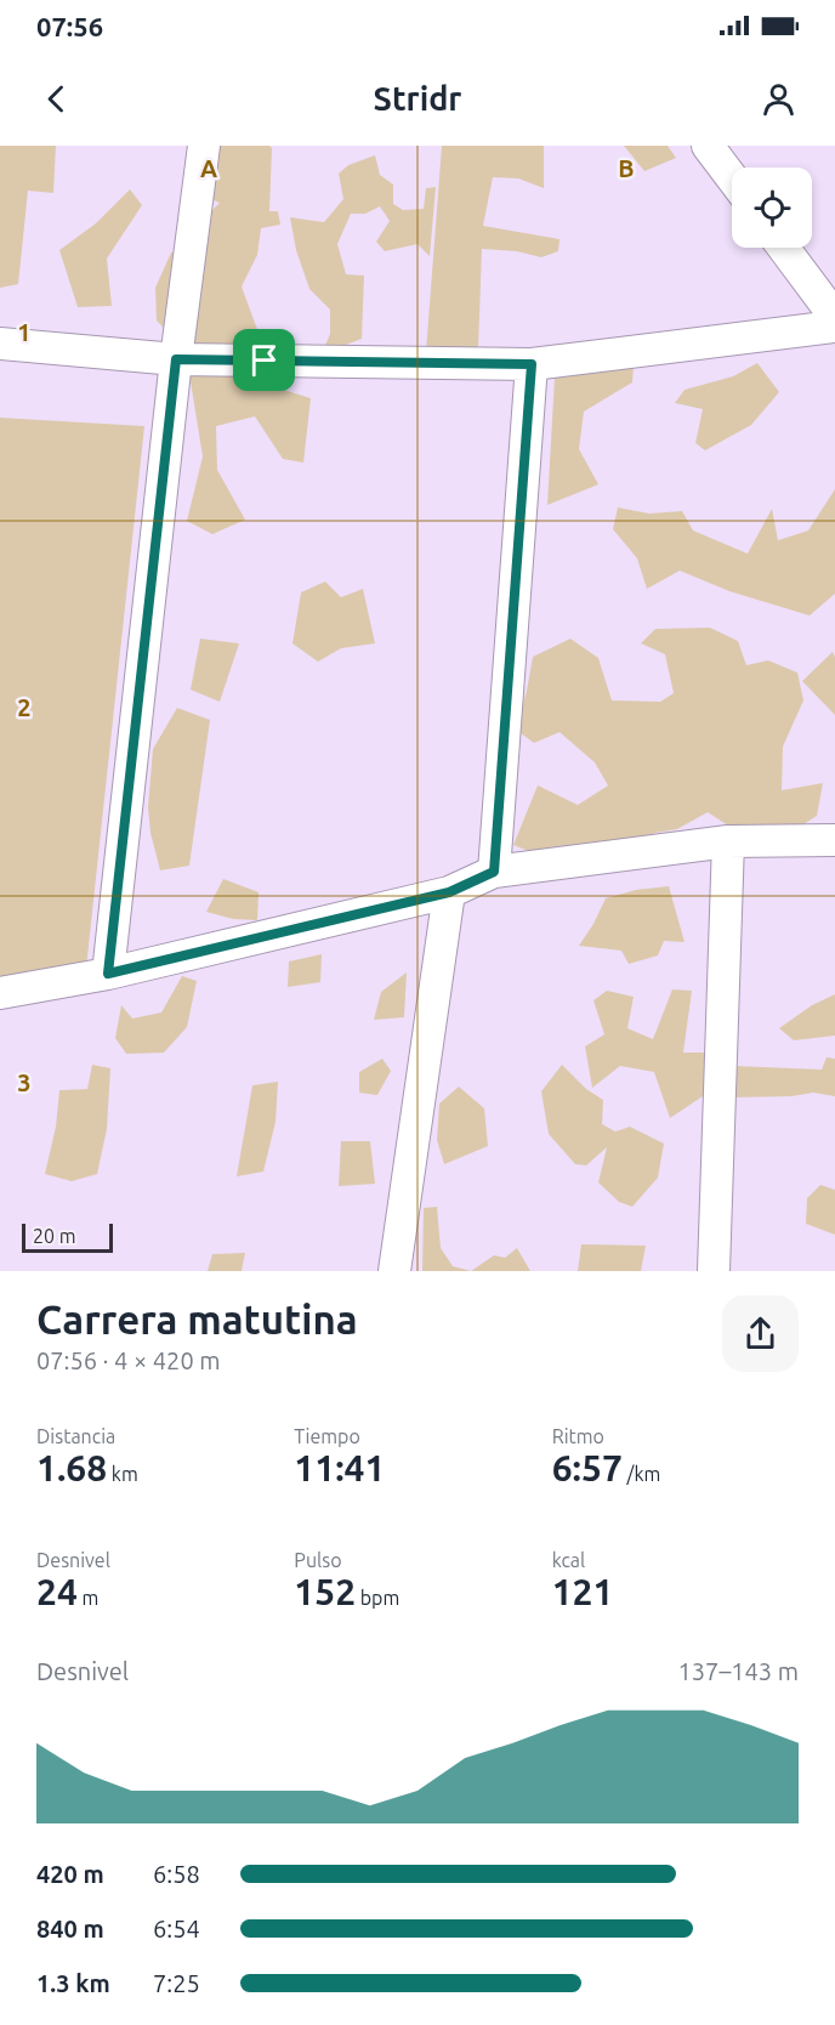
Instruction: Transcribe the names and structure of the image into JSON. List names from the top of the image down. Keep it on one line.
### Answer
{"scale_bar":"20 m","page":{"status":"07:56","header":"Stridr","scale":"20 m","heading":["Carrera matutina","07:56 · 4 × 420 m"],"stats":[["Distancia","1.68 km"],["Tiempo","11:41"],["Ritmo","6:57 /km"],["Desnivel","24 m"],["Pulso","152 bpm"],["kcal","121"]],"chart":["Desnivel","137–143 m"],"list":[{"name":"420 m","note":"6:58"},{"name":"840 m","note":"6:54"},{"name":"1.3 km","note":"7:25"}]},"grid":{"columns":["A","B"],"rows":["1","2","3"]}}
